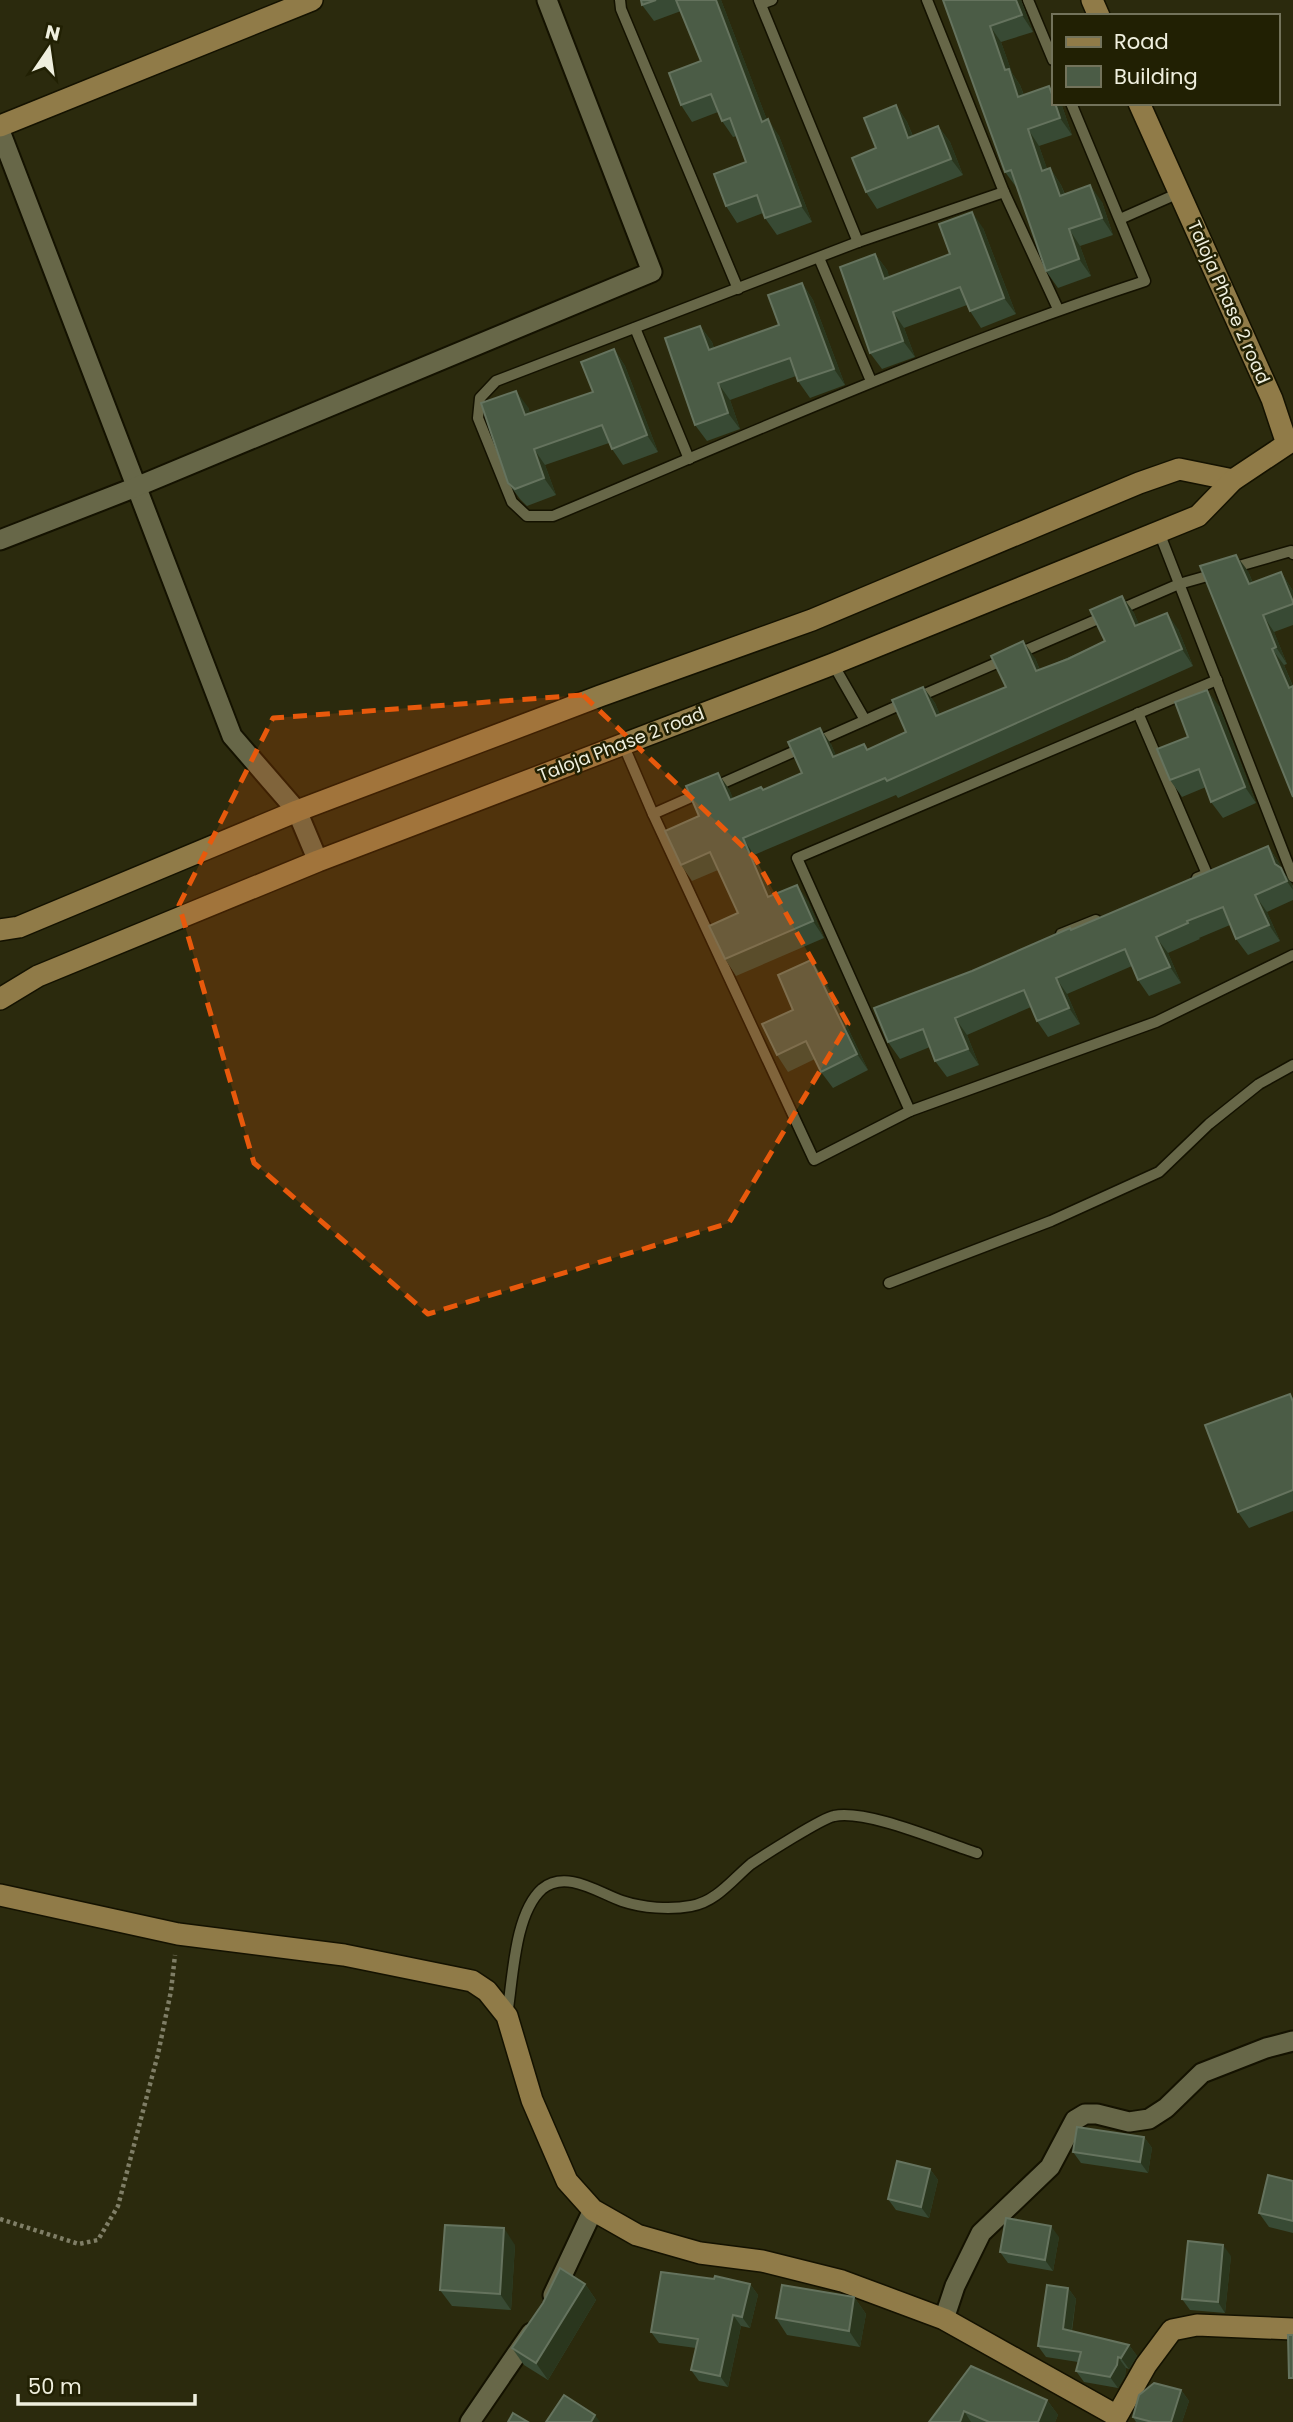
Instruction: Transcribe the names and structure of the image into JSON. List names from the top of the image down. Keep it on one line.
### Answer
{"streets":{"street":["Taloja Phase 2 road"]},"legend":["Road","Building"],"scale_bar":"50 m","north":"top"}
